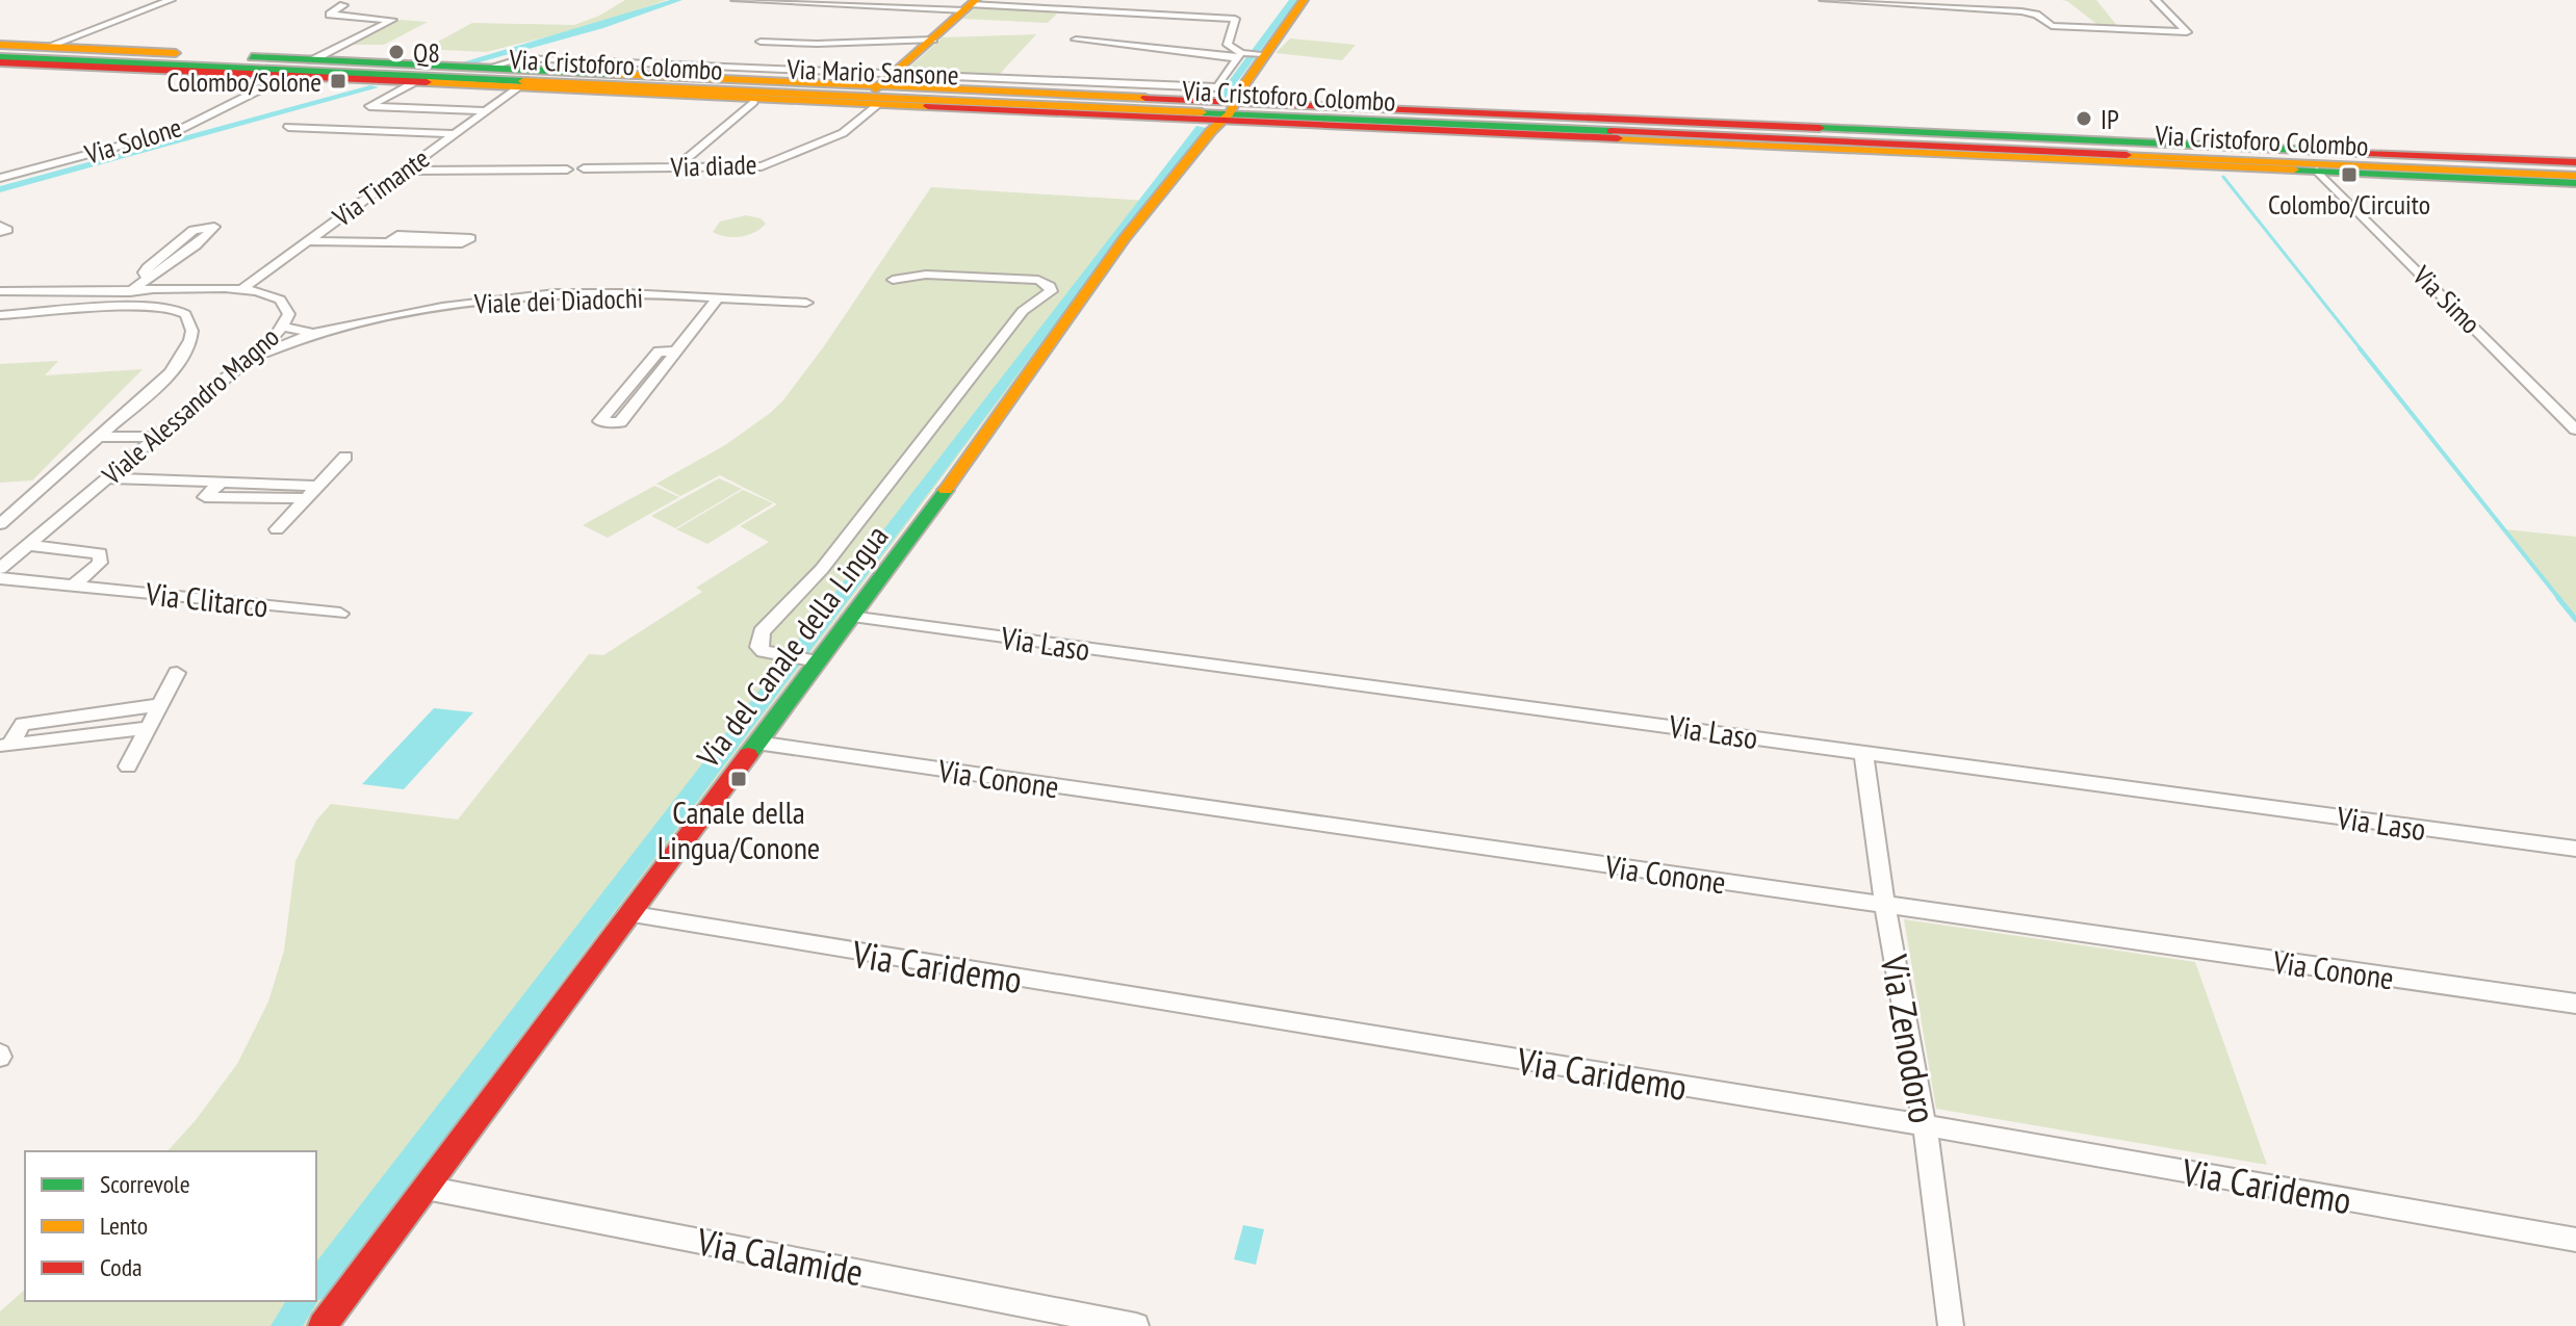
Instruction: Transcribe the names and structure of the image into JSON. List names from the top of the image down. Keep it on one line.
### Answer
{"streets":{"street":["Via Cristoforo Colombo","Via Mario Sansone","Via Solone","Via diade","Via Timante","Via Simo","Viale dei Diadochi","Viale Alessandro Magno","Via Clitarco","Via Laso","Via del Canale della Lingua","Via Conone","Via Caridemo","Via Zenodoro","Via Calamide"]},"crossings":[["Via Cristoforo Colombo","Via Mario Sansone"],["Via Cristoforo Colombo","Via Solone"],["Via Cristoforo Colombo","Via diade"],["Via Cristoforo Colombo","Via Timante"],["Via Cristoforo Colombo","Via Simo"],["Via Cristoforo Colombo","Via del Canale della Lingua"],["Via Timante","Viale Alessandro Magno"],["Viale dei Diadochi","Viale Alessandro Magno"],["Via Laso","Via del Canale della Lingua"],["Via Laso","Via Zenodoro"],["Via del Canale della Lingua","Via Conone"],["Via del Canale della Lingua","Via Caridemo"],["Via del Canale della Lingua","Via Calamide"],["Via Conone","Via Zenodoro"],["Via Caridemo","Via Zenodoro"]],"places":{"other":["Q8","IP"],"transit":["Colombo/Solone","Colombo/Circuito","Canale della Lingua/Conone"]},"legend":["Scorrevole","Lento","Coda"]}
